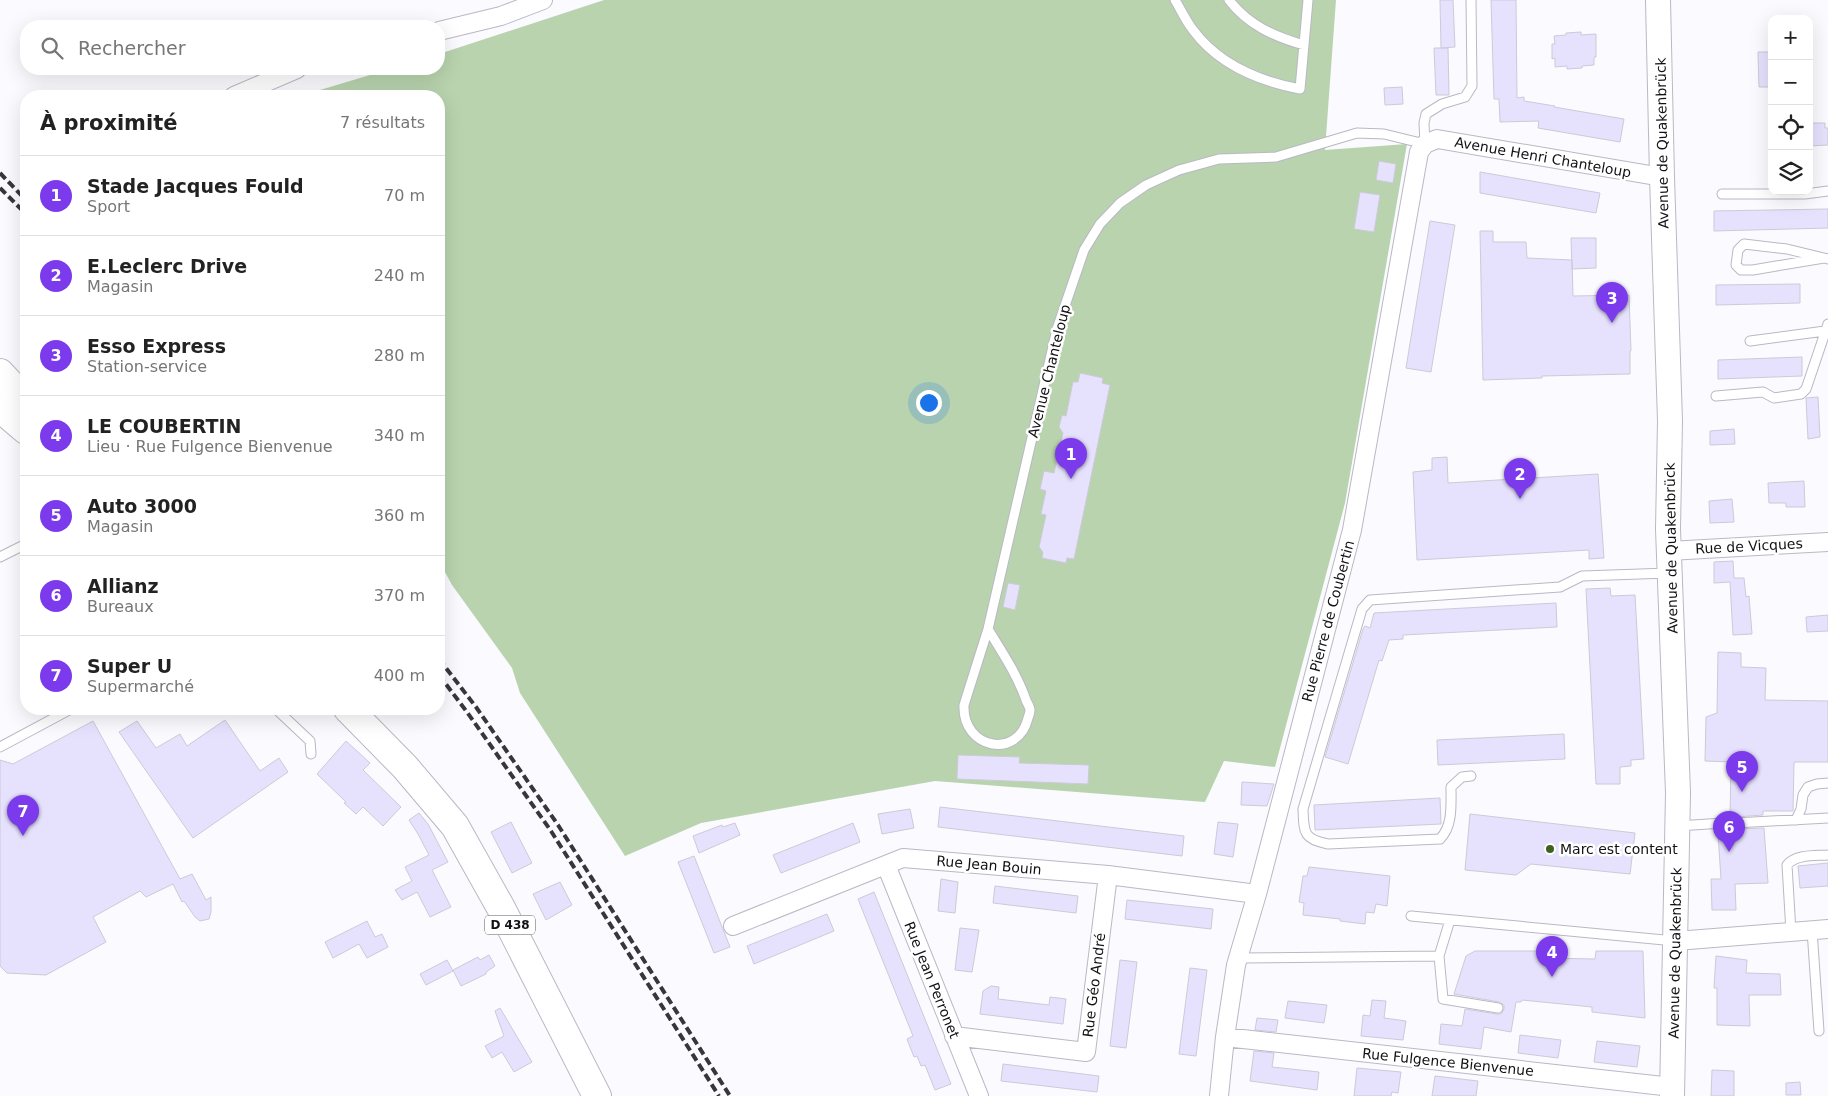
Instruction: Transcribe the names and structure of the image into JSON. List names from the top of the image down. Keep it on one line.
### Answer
{"streets":{"main road":["Avenue de Quakenbrück","D 438"],"street":["Avenue Henri Chanteloup","Rue de Vicques","Rue Pierre de Coubertin","Rue Jean Bouin","Rue Jean Perronet","Rue Géo André","Rue Fulgence Bienvenue"],"lane":["Avenue Chanteloup"]},"crossings":[["Avenue de Quakenbrück","Avenue Henri Chanteloup"],["Avenue de Quakenbrück","Rue de Vicques"],["Avenue de Quakenbrück","Rue Fulgence Bienvenue"],["Avenue Henri Chanteloup","Avenue Chanteloup"],["Avenue Henri Chanteloup","Rue Pierre de Coubertin"],["Avenue Chanteloup","Rue Pierre de Coubertin"],["Rue Pierre de Coubertin","Rue Jean Bouin"],["Rue Pierre de Coubertin","Rue Fulgence Bienvenue"],["Rue Jean Bouin","Rue Jean Perronet"],["Rue Jean Bouin","Rue Géo André"],["Rue Jean Perronet","Rue Géo André"]],"places":["Marc est content"],"page":{"map_buttons":["+","−"],"search":"Rechercher","heading":["À proximité","7 résultats"],"list":[{"mark":"1","name":"Stade Jacques Fould","note":"Sport","value":"70 m"},{"mark":"2","name":"E.Leclerc Drive","note":"Magasin","value":"240 m"},{"mark":"3","name":"Esso Express","note":"Station-service","value":"280 m"},{"mark":"4","name":"LE COUBERTIN","note":"Lieu · Rue Fulgence Bienvenue","value":"340 m"},{"mark":"5","name":"Auto 3000","note":"Magasin","value":"360 m"},{"mark":"6","name":"Allianz","note":"Bureaux","value":"370 m"},{"mark":"7","name":"Super U","note":"Supermarché","value":"400 m"}],"pins":["3","1","2","5","7","6","4"]}}
